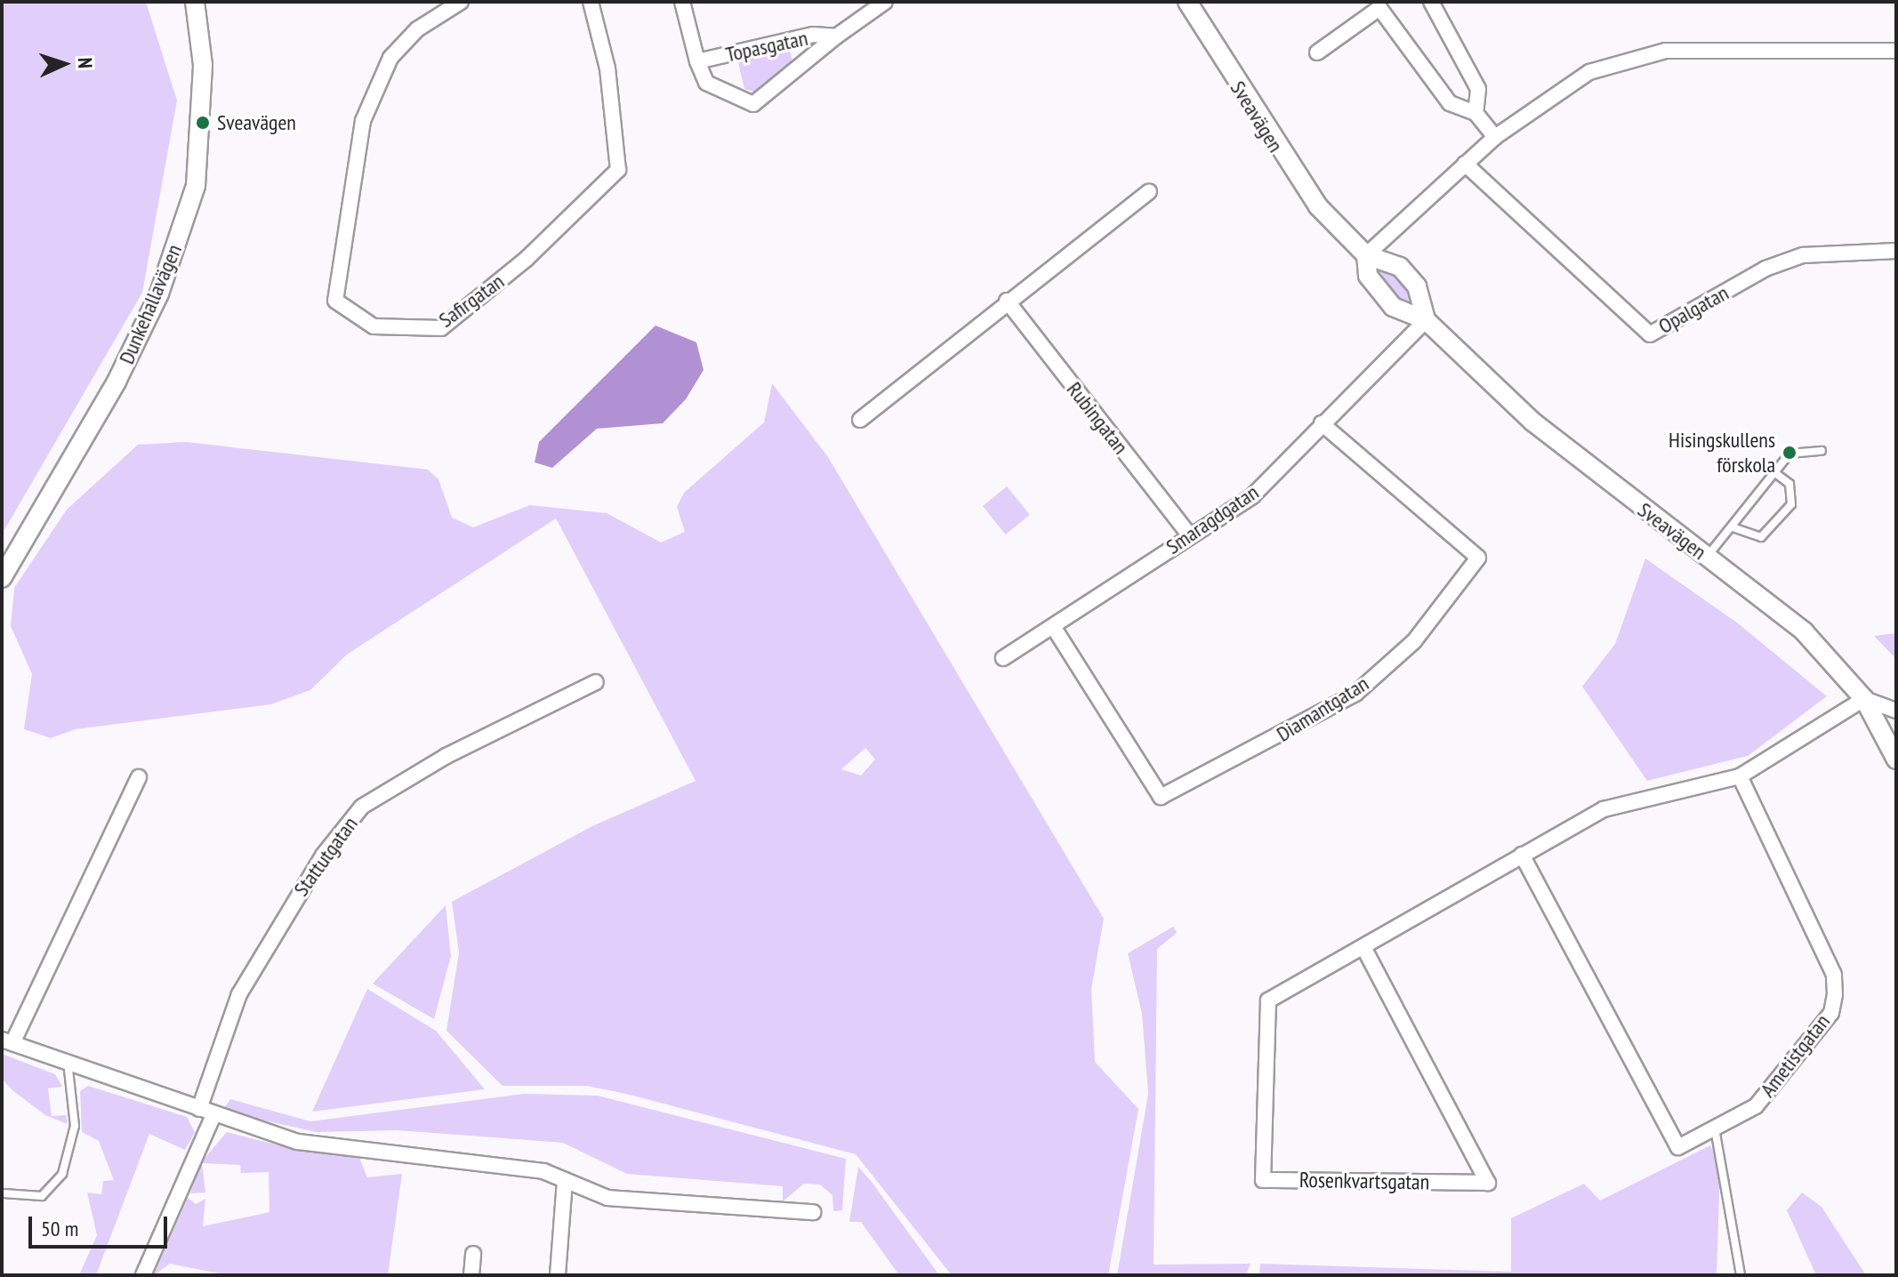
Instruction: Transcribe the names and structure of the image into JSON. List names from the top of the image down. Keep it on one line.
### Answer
{"streets":{"street":["Topasgatan","Sveavägen","Safirgatan","Dunkehallavägen","Opalgatan","Rubingatan","Smaragdgatan","Diamantgatan","Stattutgatan","Ametistgatan","Rosenkvartsgatan"]},"crossings":[["Sveavägen","Smaragdgatan"],["Sveavägen","Rosenkvartsgatan"],["Rubingatan","Smaragdgatan"],["Smaragdgatan","Diamantgatan"],["Ametistgatan","Rosenkvartsgatan"]],"places":["Sveavägen","Hisingskullens förskola"],"scale_bar":"50 m","north":"right"}
